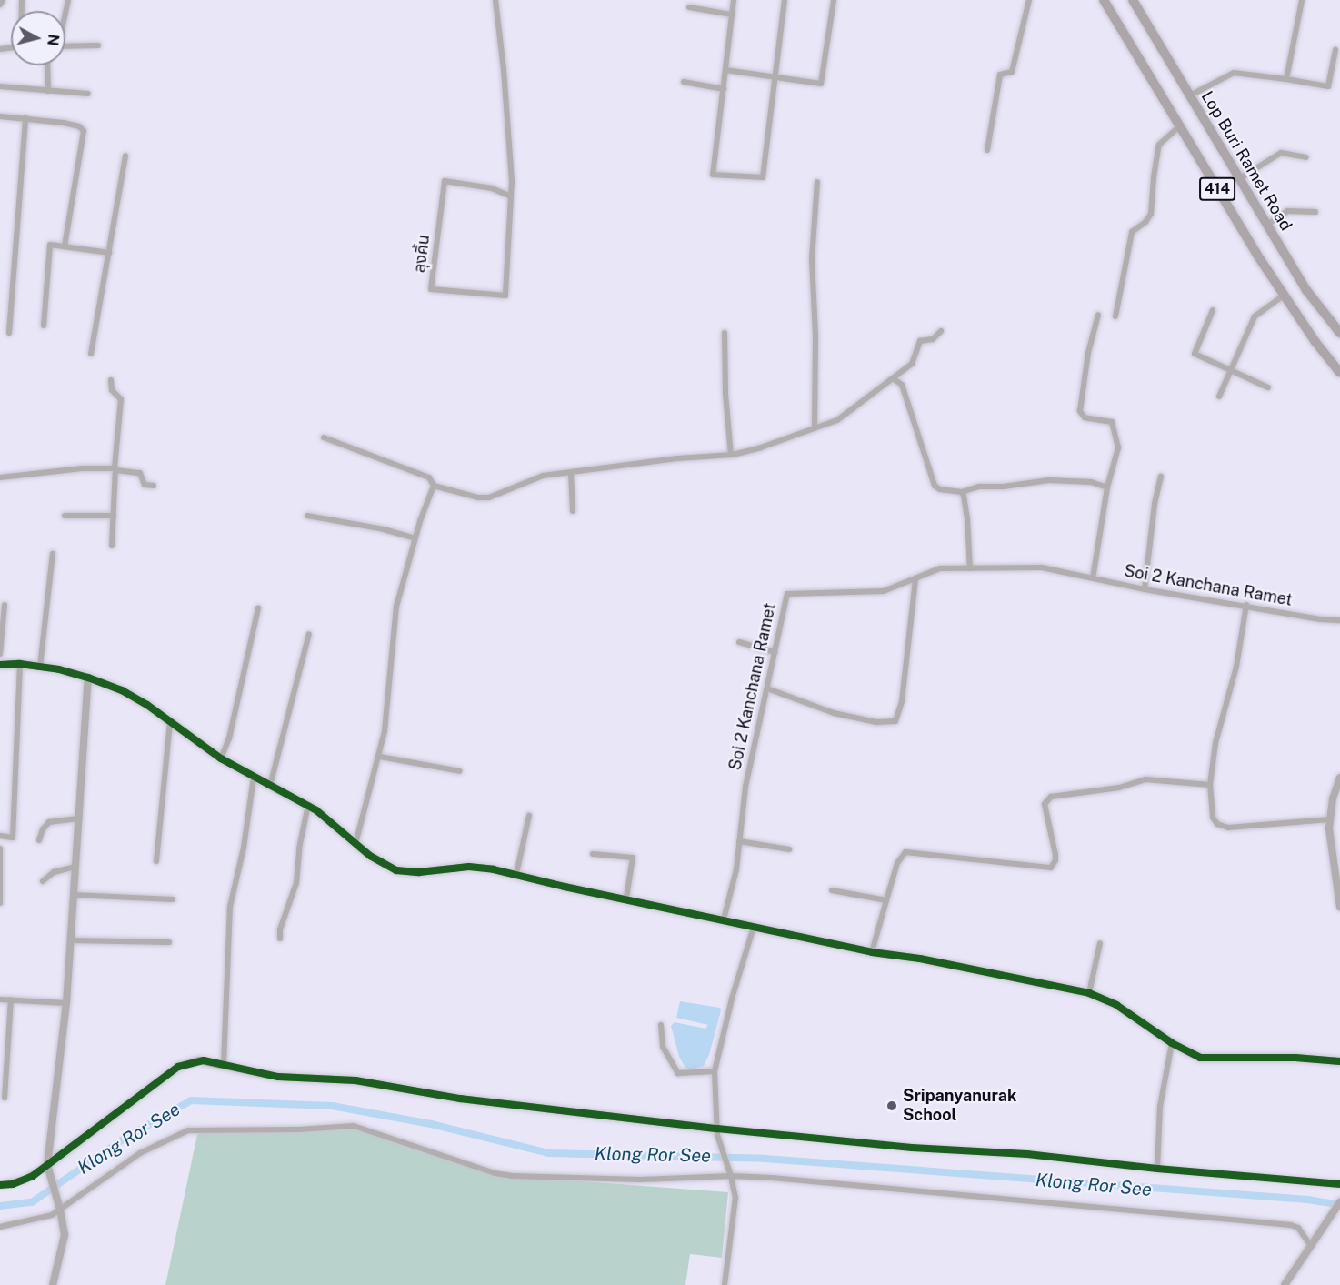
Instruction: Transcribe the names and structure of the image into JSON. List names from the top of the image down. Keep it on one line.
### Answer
{"streets":{"main road":["Lop Buri Ramet Road","414"],"street":["ลุงคิ้น","Soi 2 Kanchana Ramet"]},"water":["Klong Ror See"],"places":["Sripanyanurak School"],"north":"right"}
